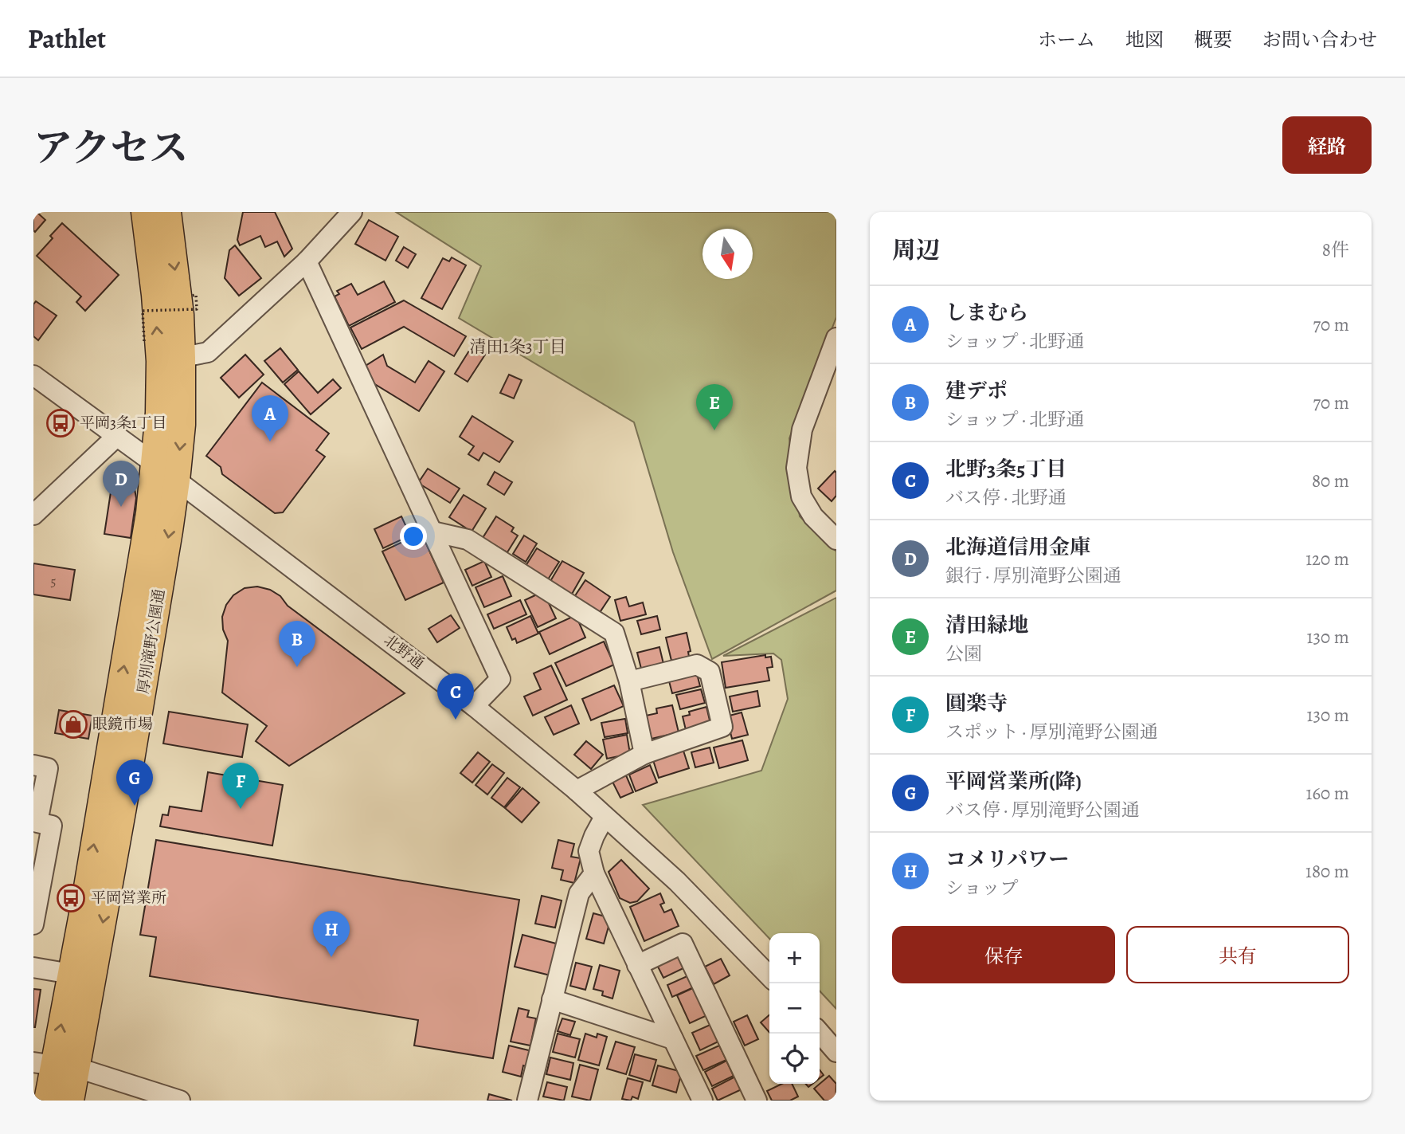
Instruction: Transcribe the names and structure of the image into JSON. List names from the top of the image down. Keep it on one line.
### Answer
{"streets":{"main road":["厚別滝野公園通"],"street":["北野通"]},"crossings":[["厚別滝野公園通","北野通"]],"districts":["清田1条3丁目"],"places":{"bus stop":["平岡3条1丁目","平岡営業所"],"shop":["眼鏡市場"]},"house_numbers":["5"],"north":"bottom","page":{"header":"Pathlet","nav":["ホーム","地図","概要","お問い合わせ"],"title":"アクセス","buttons":["経路",["保存","共有"]],"heading":["周辺","8件"],"list":[{"mark":"A","name":"しまむら","note":"ショップ · 北野通","value":"70 m"},{"mark":"B","name":"建デポ","note":"ショップ · 北野通","value":"70 m"},{"mark":"C","name":"北野3条5丁目","note":"バス停 · 北野通","value":"80 m"},{"mark":"D","name":"北海道信用金庫","note":"銀行 · 厚別滝野公園通","value":"120 m"},{"mark":"E","name":"清田緑地","note":"公園","value":"130 m"},{"mark":"F","name":"圓楽寺","note":"スポット · 厚別滝野公園通","value":"130 m"},{"mark":"G","name":"平岡営業所(降)","note":"バス停 · 厚別滝野公園通","value":"160 m"},{"mark":"H","name":"コメリパワー","note":"ショップ","value":"180 m"}],"pins":["E","A","D","B","C","G","F","H"],"map_buttons":["+","−"]}}
